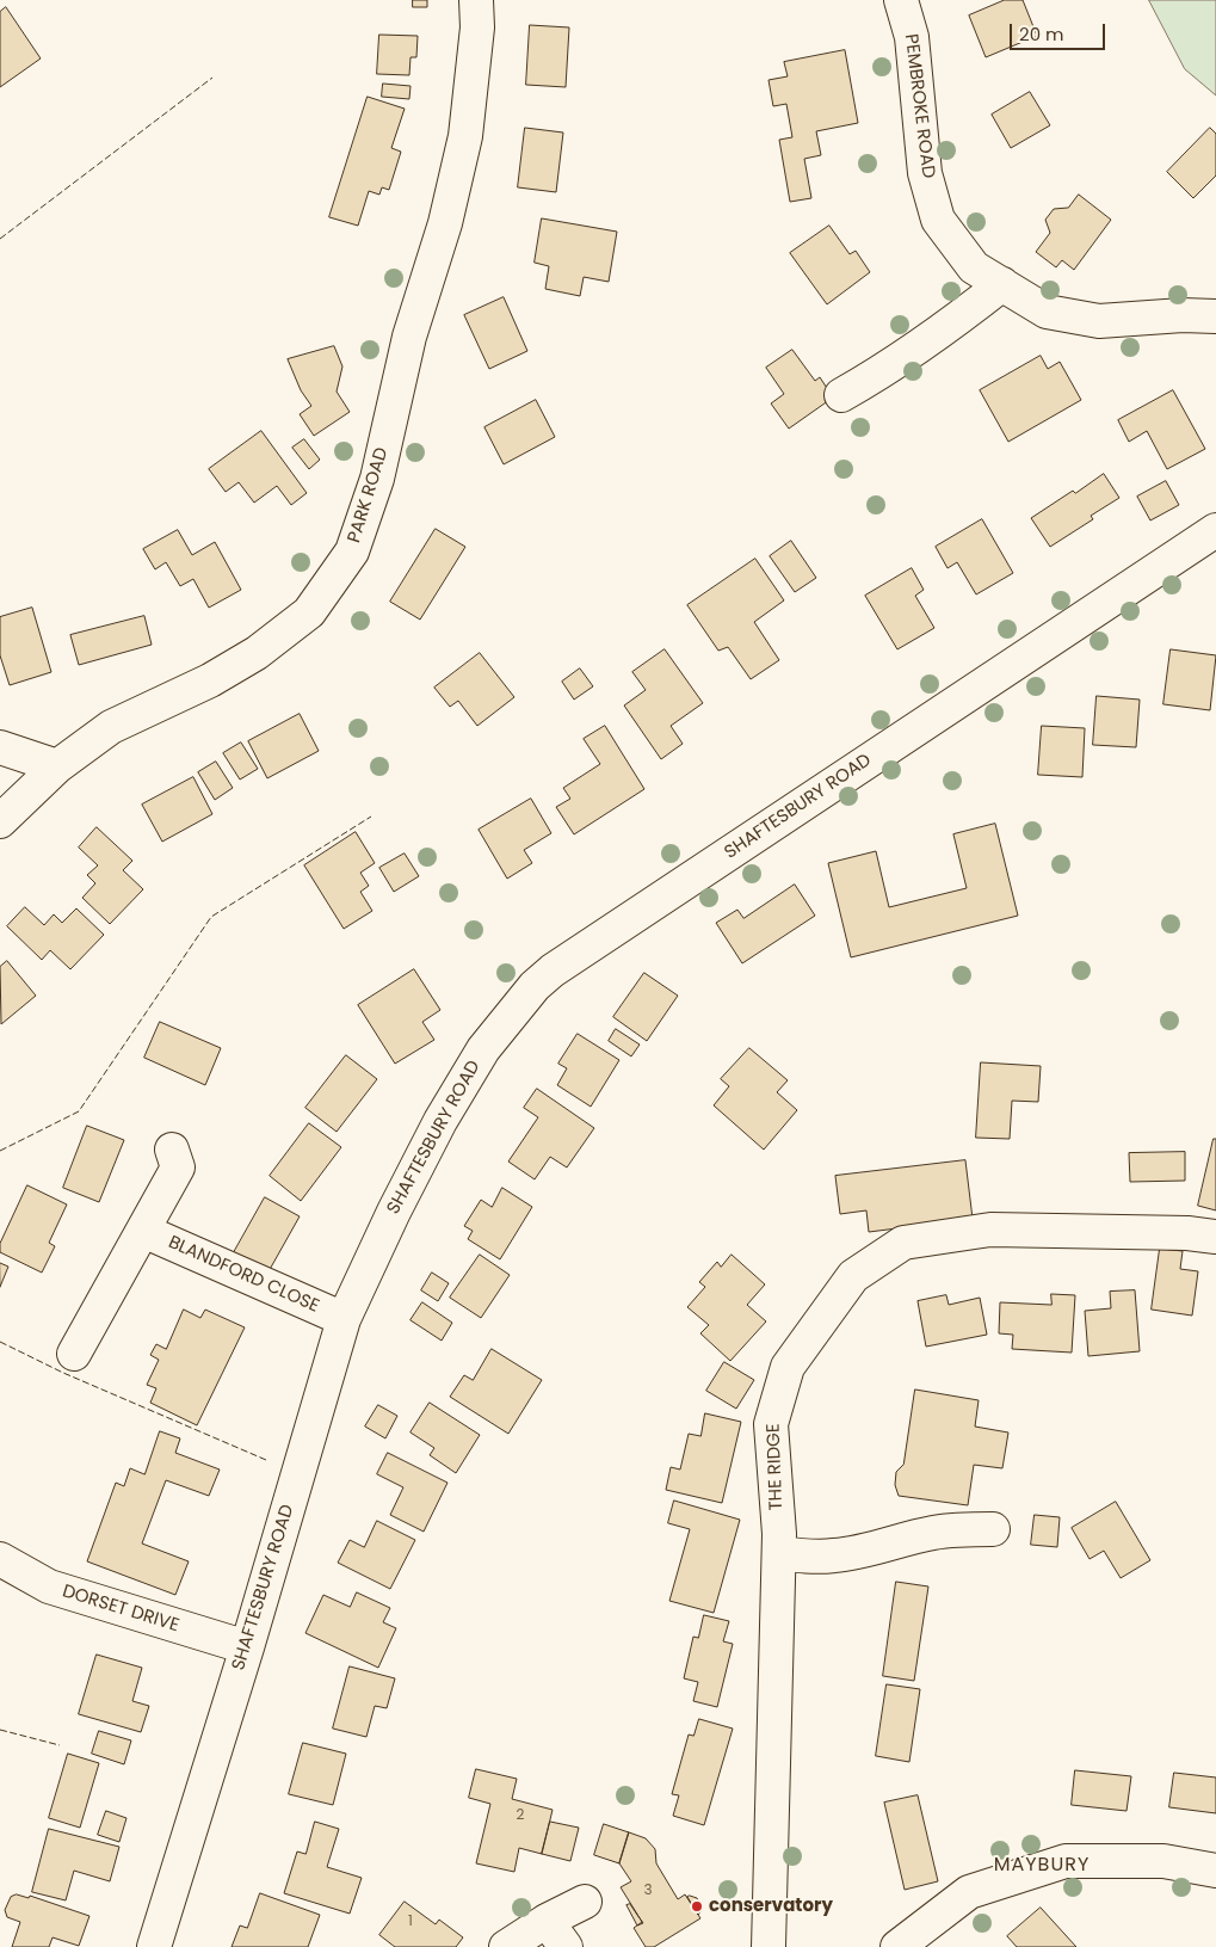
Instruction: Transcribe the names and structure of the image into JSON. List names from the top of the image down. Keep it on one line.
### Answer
{"streets":{"street":["PEMBROKE ROAD","PARK ROAD","SHAFTESBURY ROAD","BLANDFORD CLOSE","THE RIDGE","DORSET DRIVE"]},"crossings":[["SHAFTESBURY ROAD","BLANDFORD CLOSE"],["SHAFTESBURY ROAD","DORSET DRIVE"]],"districts":["MAYBURY"],"places":["conservatory"],"house_numbers":["2","3","1"],"scale_bar":"20 m"}
